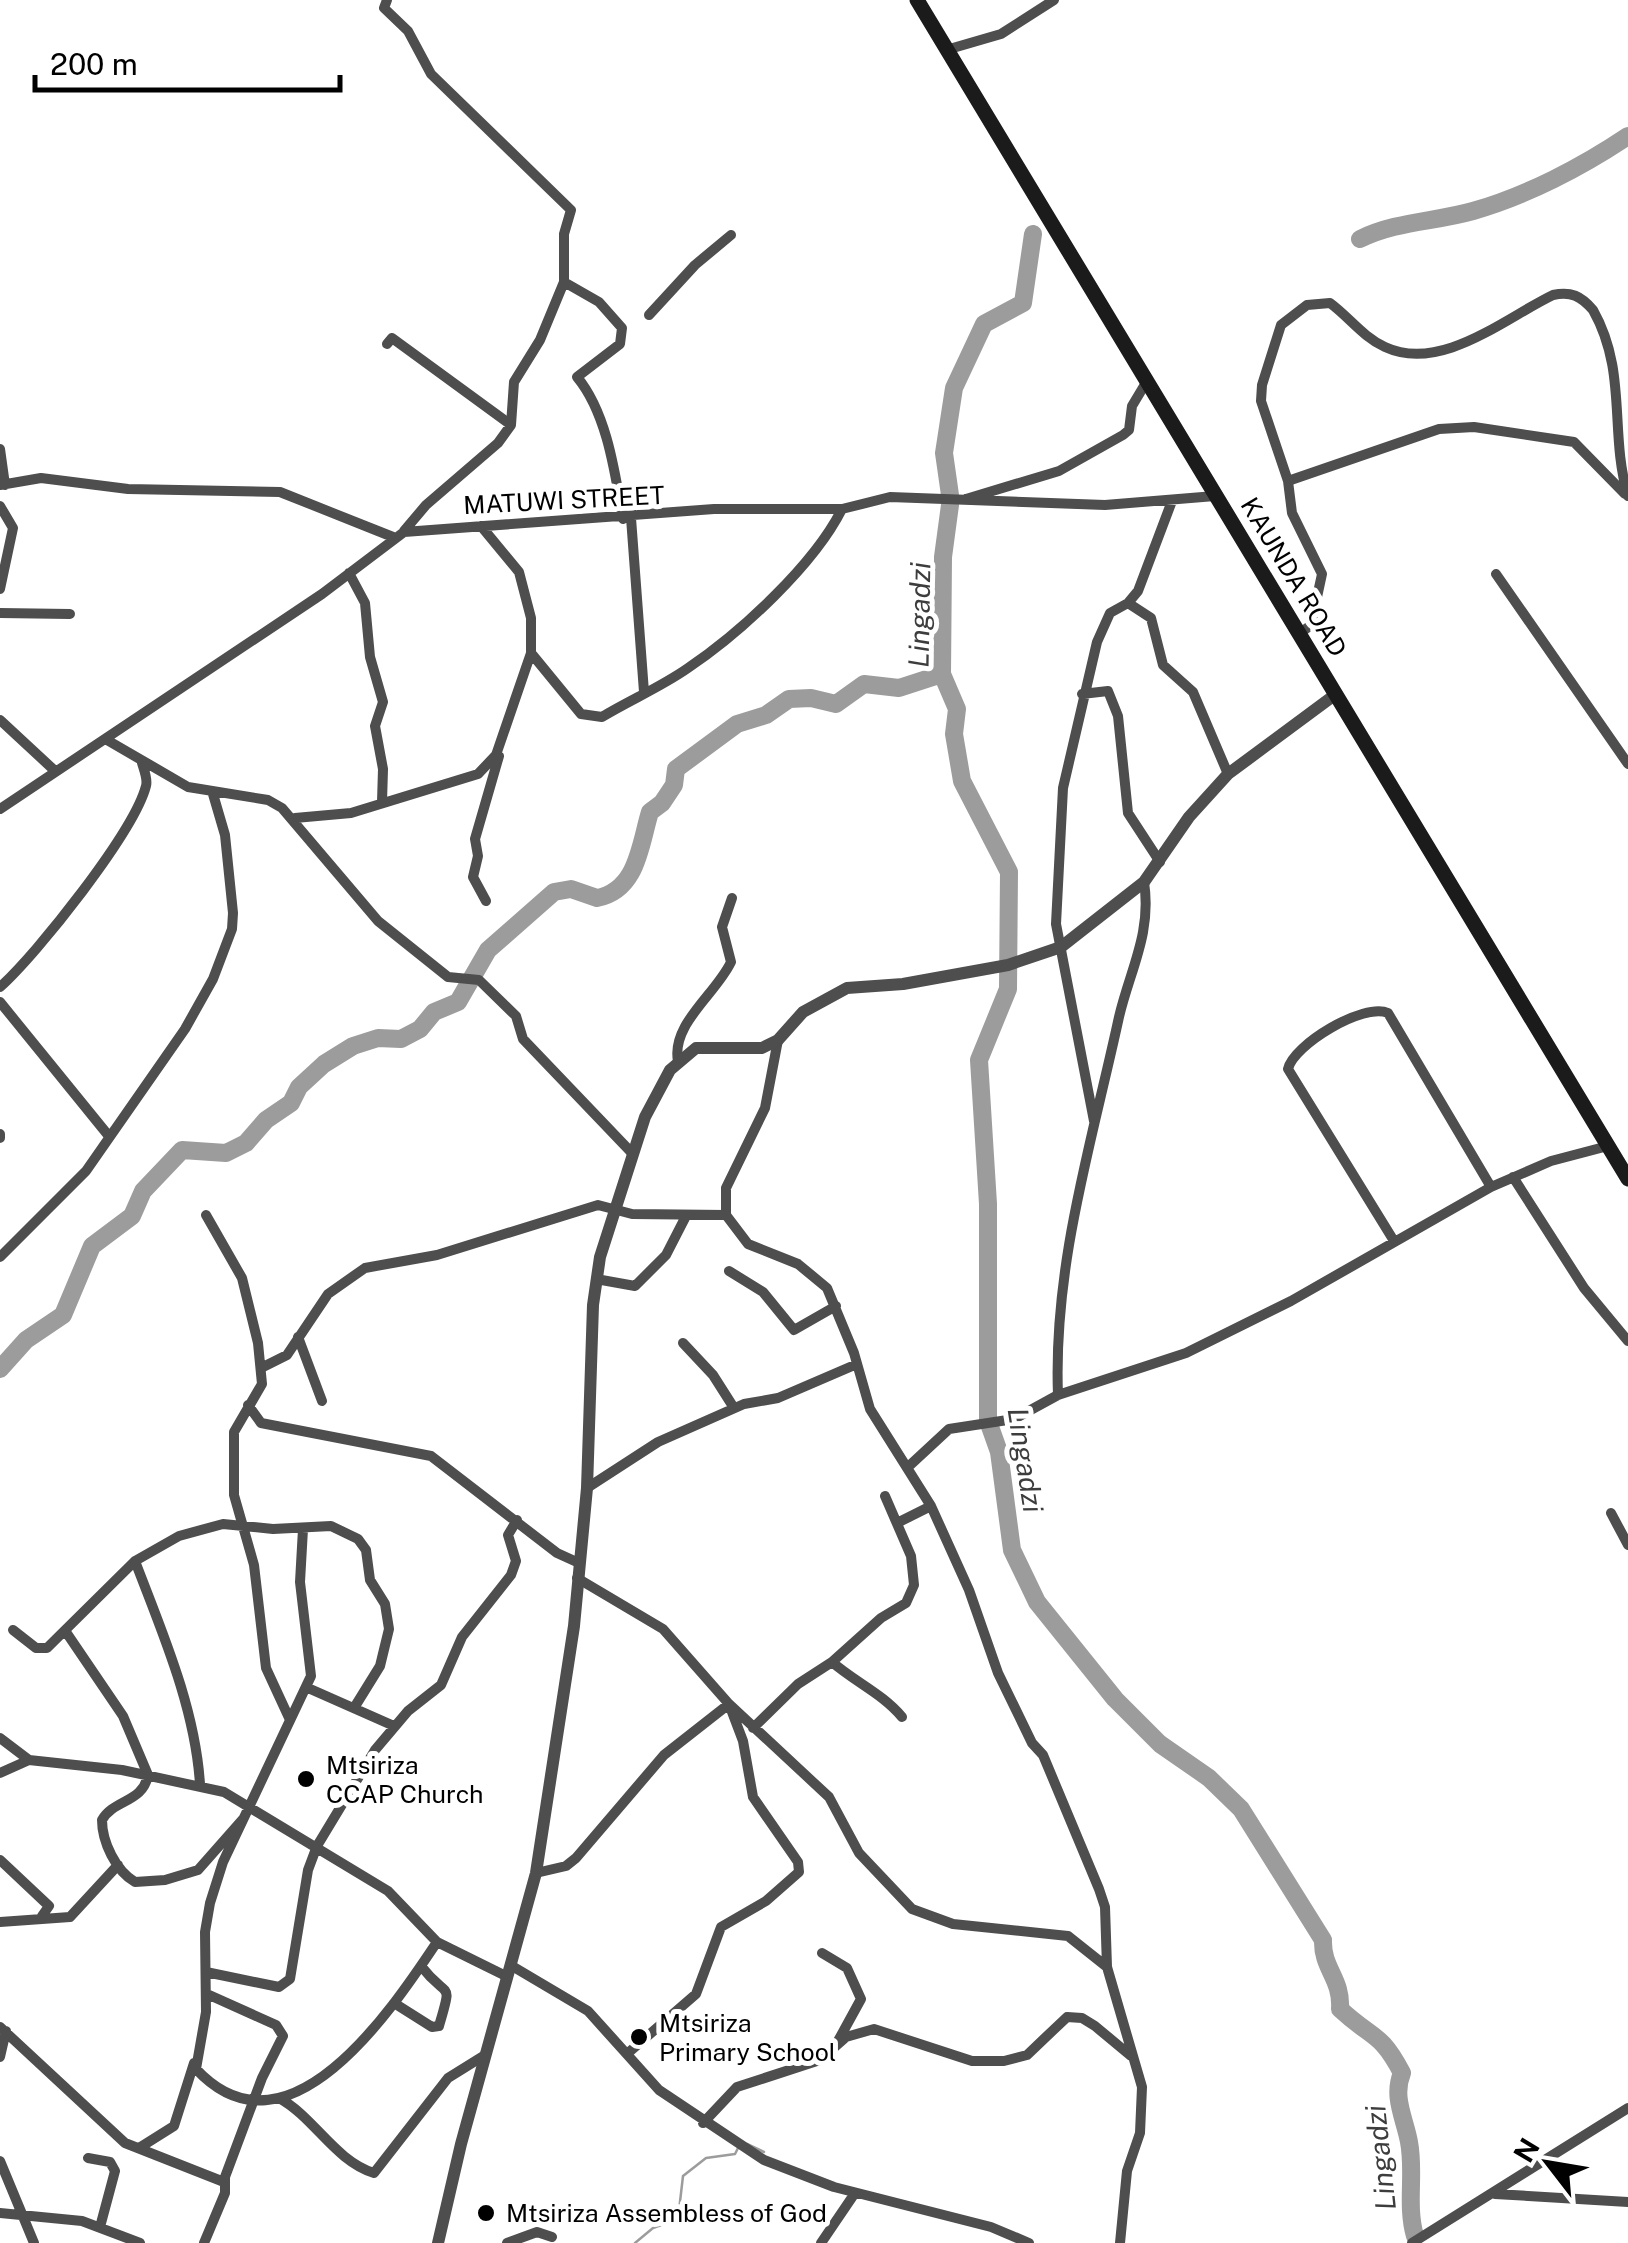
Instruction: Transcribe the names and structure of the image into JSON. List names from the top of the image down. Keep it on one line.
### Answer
{"streets":{"main road":["KAUNDA ROAD"],"street":["MATUWI STREET"]},"crossings":[["MATUWI STREET","KAUNDA ROAD"]],"water":["Lingadzi"],"places":["Mtsiriza CCAP Church","Mtsiriza Primary School","Mtsiriza Assembless of God"],"scale_bar":"200 m","north":"top left"}
